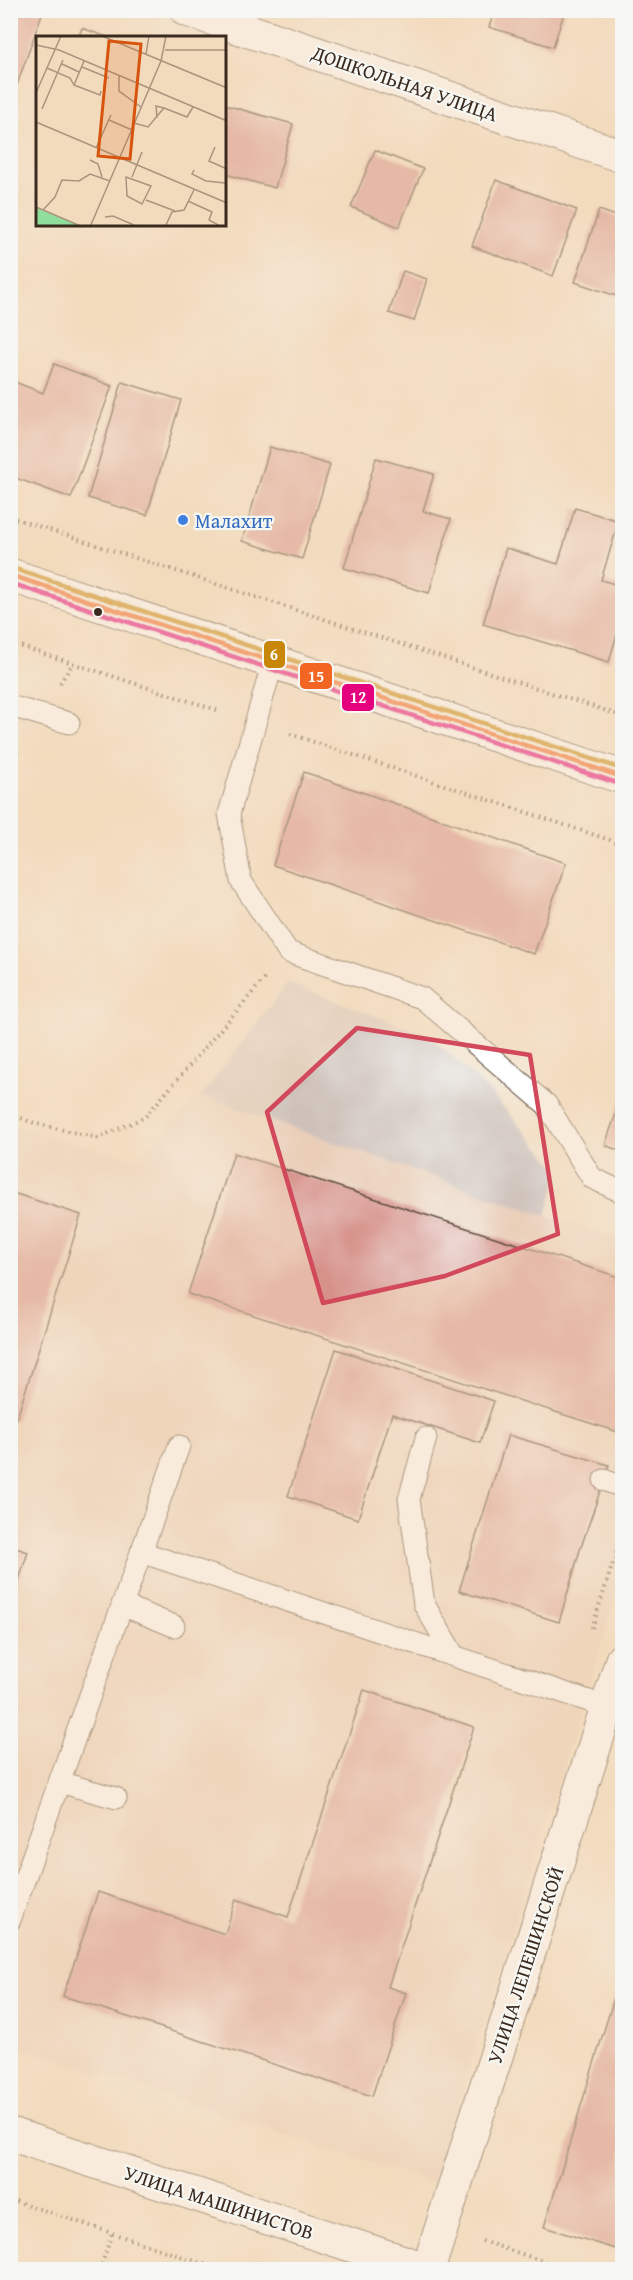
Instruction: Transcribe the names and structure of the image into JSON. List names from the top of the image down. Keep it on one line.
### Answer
{"streets":{"street":["ДОШКОЛЬНАЯ УЛИЦА","УЛИЦА ЛЕПЕШИНСКОЙ","УЛИЦА МАШИНИСТОВ"]},"crossings":[["УЛИЦА ЛЕПЕШИНСКОЙ","УЛИЦА МАШИНИСТОВ"]],"places":["Малахит"],"lines":["transit line 6","transit line 15","transit line 12"]}
